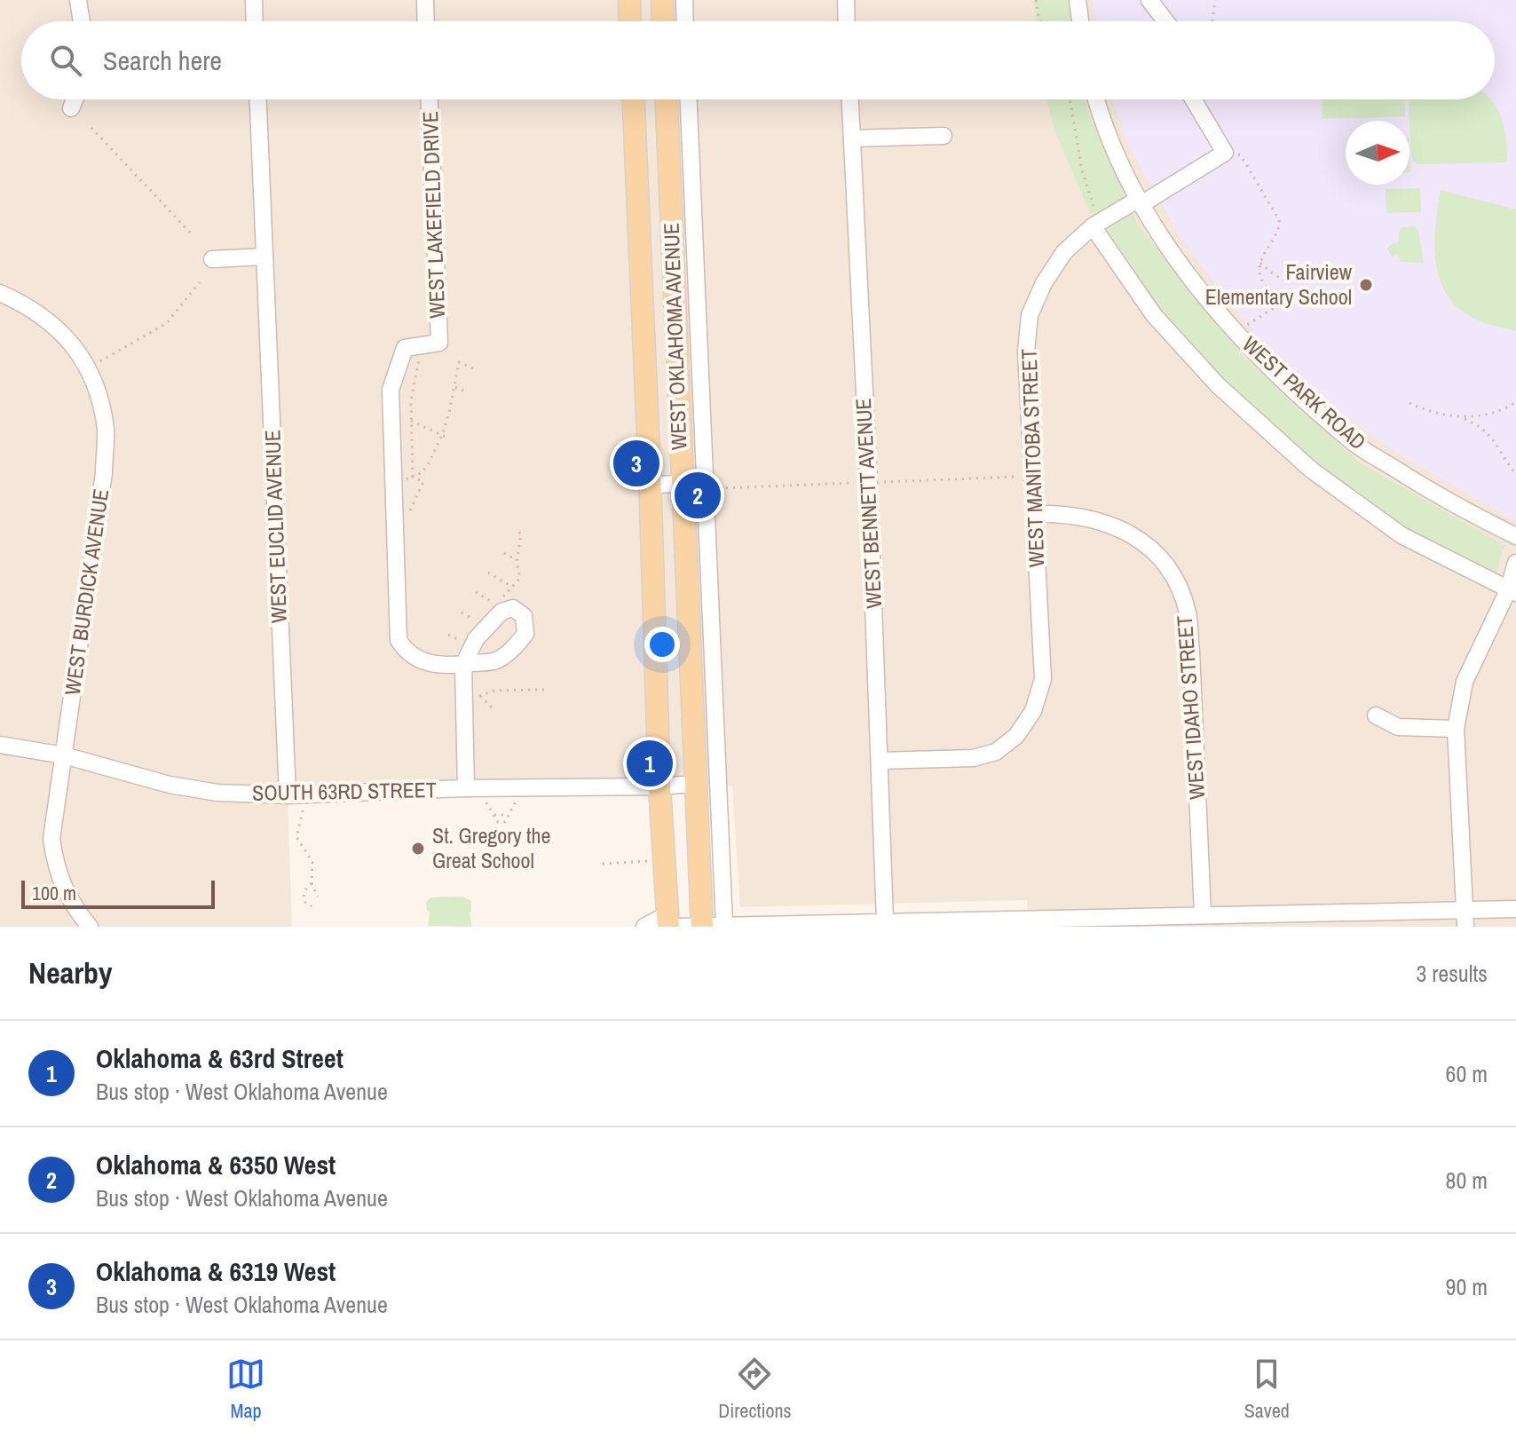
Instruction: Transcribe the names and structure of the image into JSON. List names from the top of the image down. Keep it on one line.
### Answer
{"streets":{"main road":["WEST OKLAHOMA AVENUE"],"street":["WEST LAKEFIELD DRIVE","WEST PARK ROAD","WEST MANITOBA STREET","WEST BENNETT AVENUE","WEST EUCLID AVENUE","WEST BURDICK AVENUE","WEST IDAHO STREET","SOUTH 63RD STREET"]},"crossings":[["WEST OKLAHOMA AVENUE","SOUTH 63RD STREET"],["WEST PARK ROAD","WEST MANITOBA STREET"],["WEST MANITOBA STREET","WEST BENNETT AVENUE"],["WEST MANITOBA STREET","WEST IDAHO STREET"],["WEST EUCLID AVENUE","SOUTH 63RD STREET"],["WEST BURDICK AVENUE","SOUTH 63RD STREET"]],"places":["Fairview Elementary School","St. Gregory the Great School"],"scale_bar":"100 m","north":"right","page":{"search":"Search here","pins":["3","2","1"],"scale":"100 m","heading":["Nearby","3 results"],"list":[{"mark":"1","name":"Oklahoma & 63rd Street","note":"Bus stop · West Oklahoma Avenue","value":"60 m"},{"mark":"2","name":"Oklahoma & 6350 West","note":"Bus stop · West Oklahoma Avenue","value":"80 m"},{"mark":"3","name":"Oklahoma & 6319 West","note":"Bus stop · West Oklahoma Avenue","value":"90 m"}],"nav":["Map","Directions","Saved"]}}
